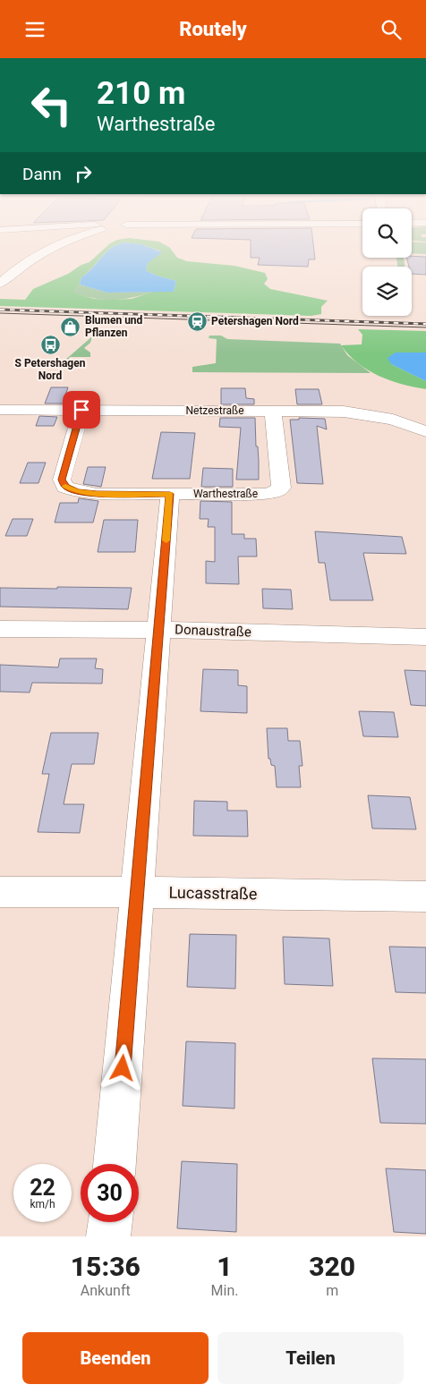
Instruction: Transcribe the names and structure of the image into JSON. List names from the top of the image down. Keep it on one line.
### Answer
{"streets":{"street":["Netzestraße","Warthestraße","Donaustraße","Lucasstraße"]},"crossings":[["Netzestraße","Warthestraße"]],"places":{"station":["Petershagen Nord"],"shop":["Blumen und Pflanzen"],"bus stop":["S Petershagen Nord"]},"page":{"header":"Routely","turn":["210 m","Warthestraße"],"then":"Dann","speed":"22 km/h","limit":"30","eta":["15:36","Ankunft","1","Min.","320","m"],"buttons":["Beenden","Teilen"]}}
